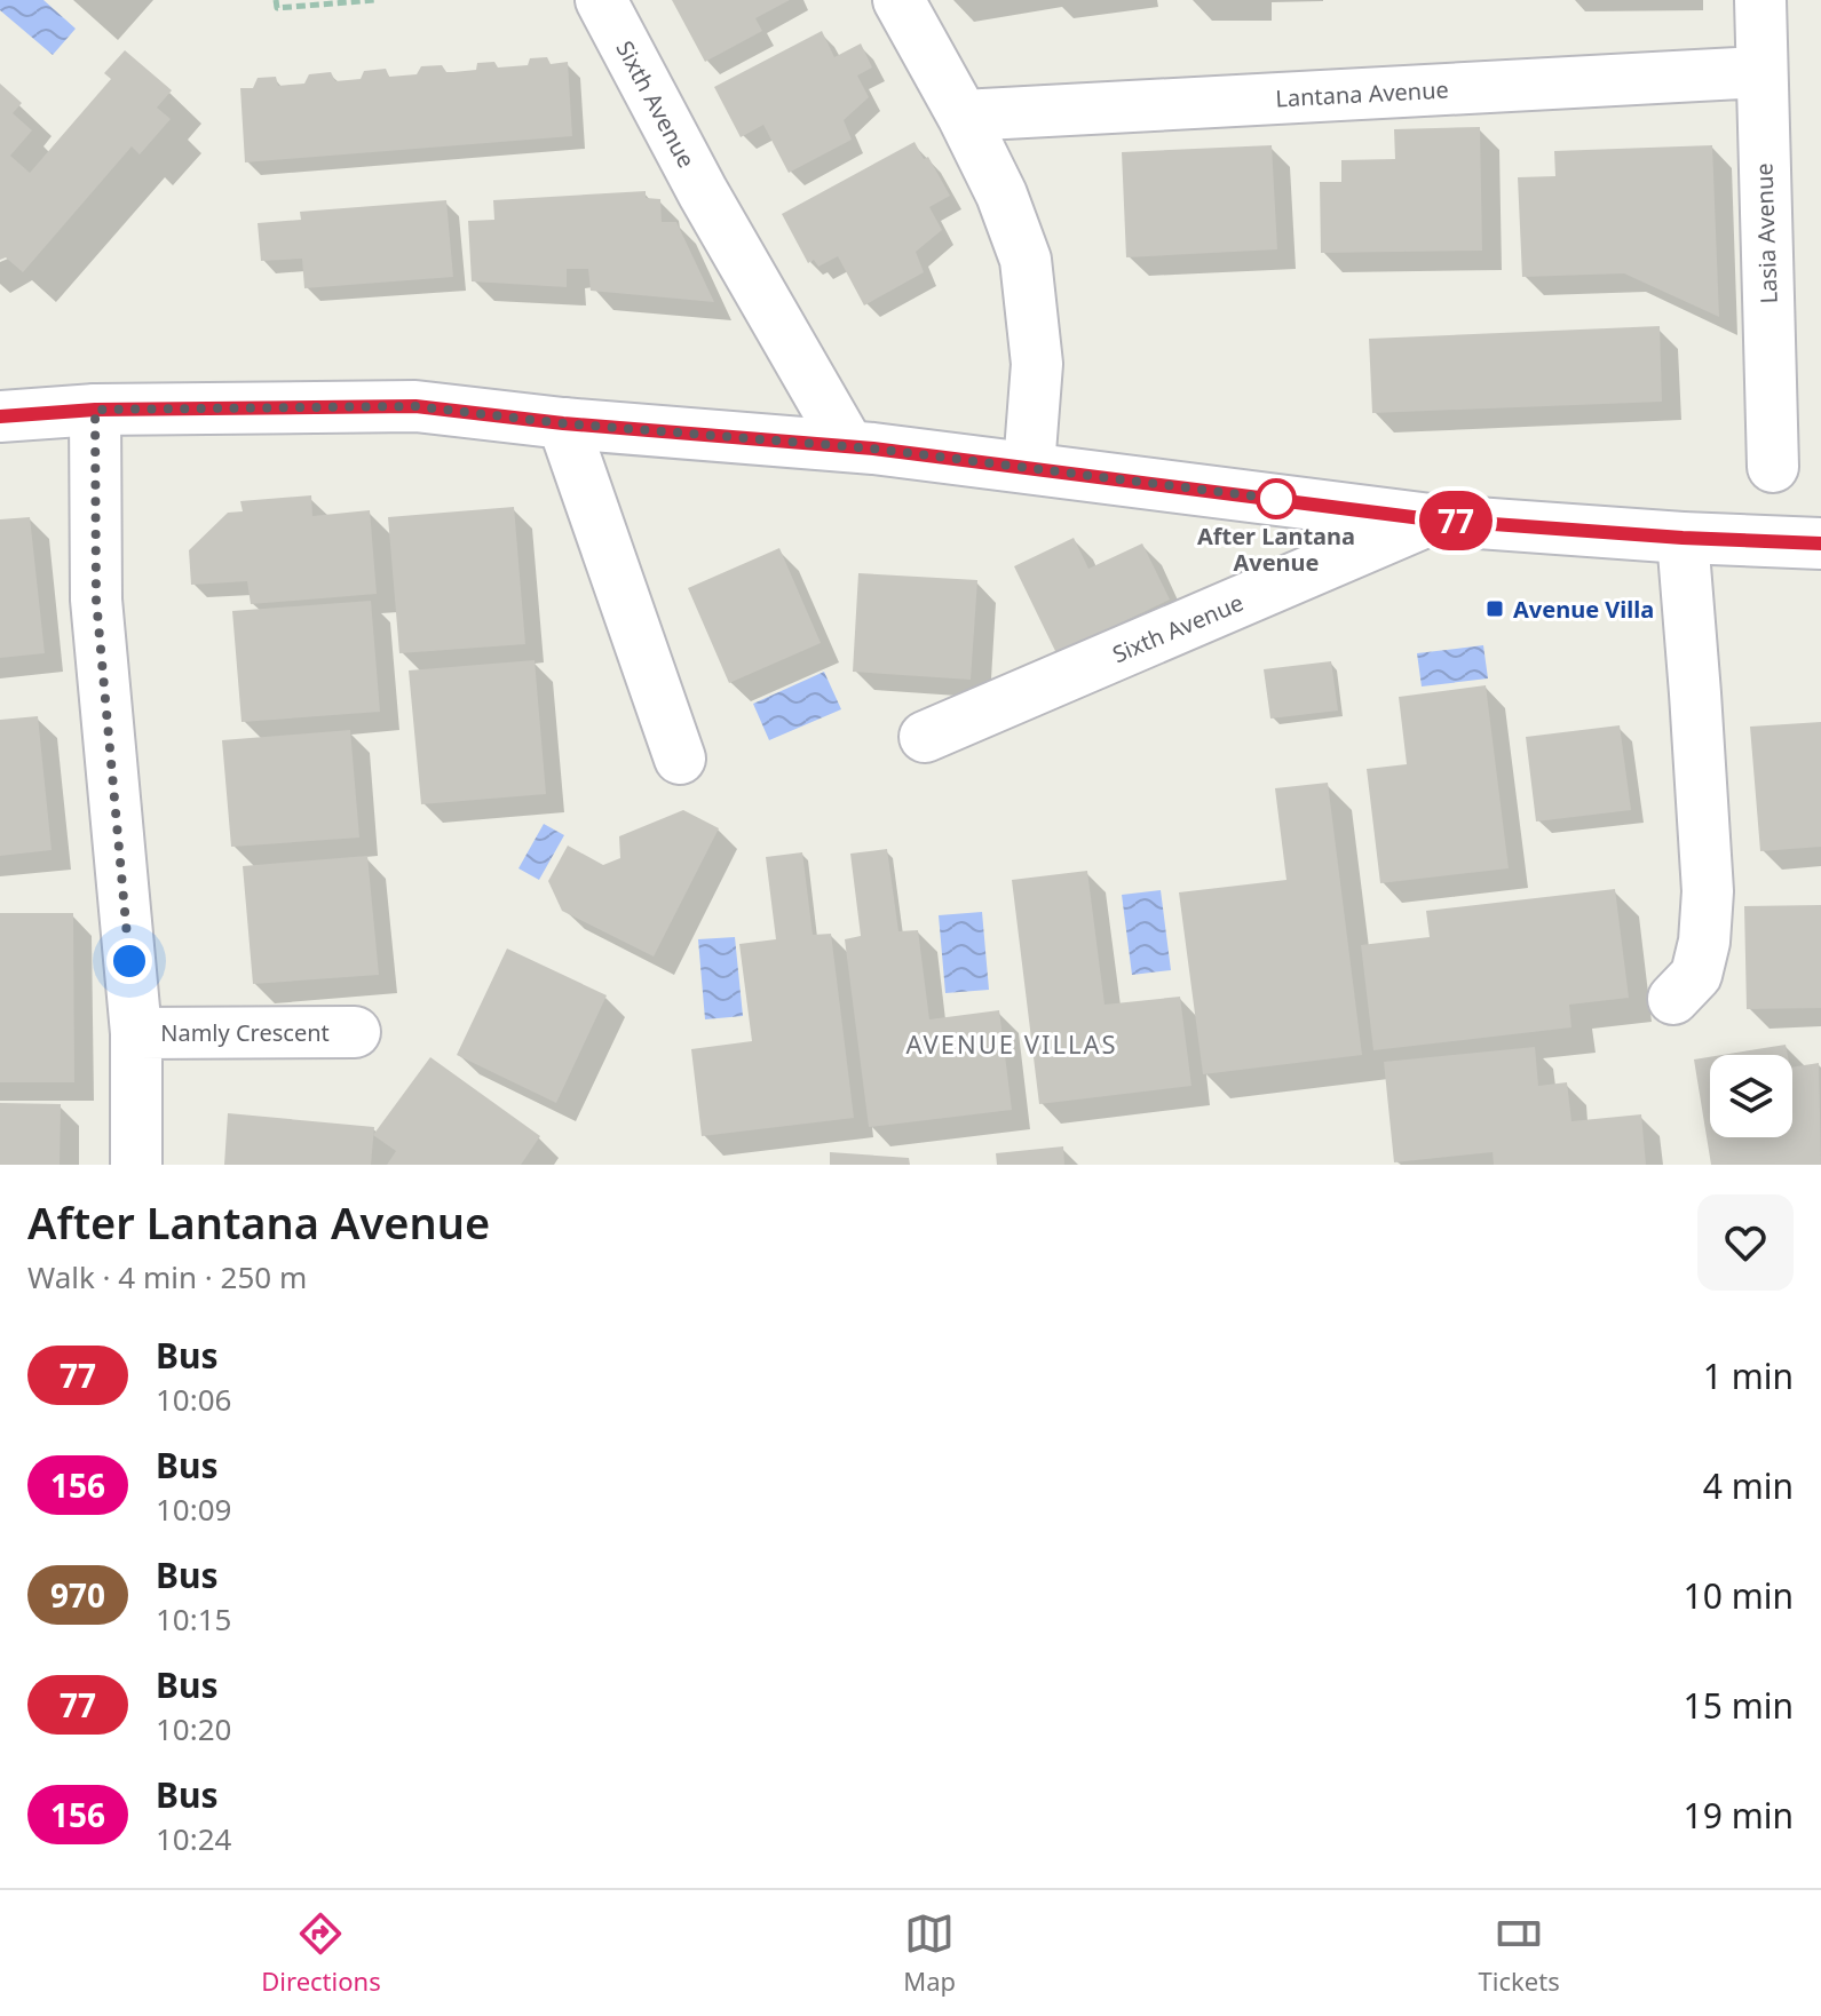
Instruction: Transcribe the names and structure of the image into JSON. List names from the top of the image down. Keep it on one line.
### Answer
{"streets":{"street":["Lantana Avenue","Sixth Avenue","Lasia Avenue","Namly Crescent"]},"crossings":[["Lantana Avenue","Lasia Avenue"],["Sixth Avenue","Namly Crescent"]],"districts":["AVENUE VILLAS"],"places":{"other":["After Lantana Avenue"],"transit":["Avenue Villa"]},"lines":["bus line 77"],"page":{"on_map":"77","heading":["After Lantana Avenue","Walk · 4 min · 250 m"],"list":[{"mark":"77","name":"Bus","note":"10:06","value":"1 min"},{"mark":"156","name":"Bus","note":"10:09","value":"4 min"},{"mark":"970","name":"Bus","note":"10:15","value":"10 min"},{"mark":"77","name":"Bus","note":"10:20","value":"15 min"},{"mark":"156","name":"Bus","note":"10:24","value":"19 min"}],"tabs":["Directions","Map","Tickets"]}}
